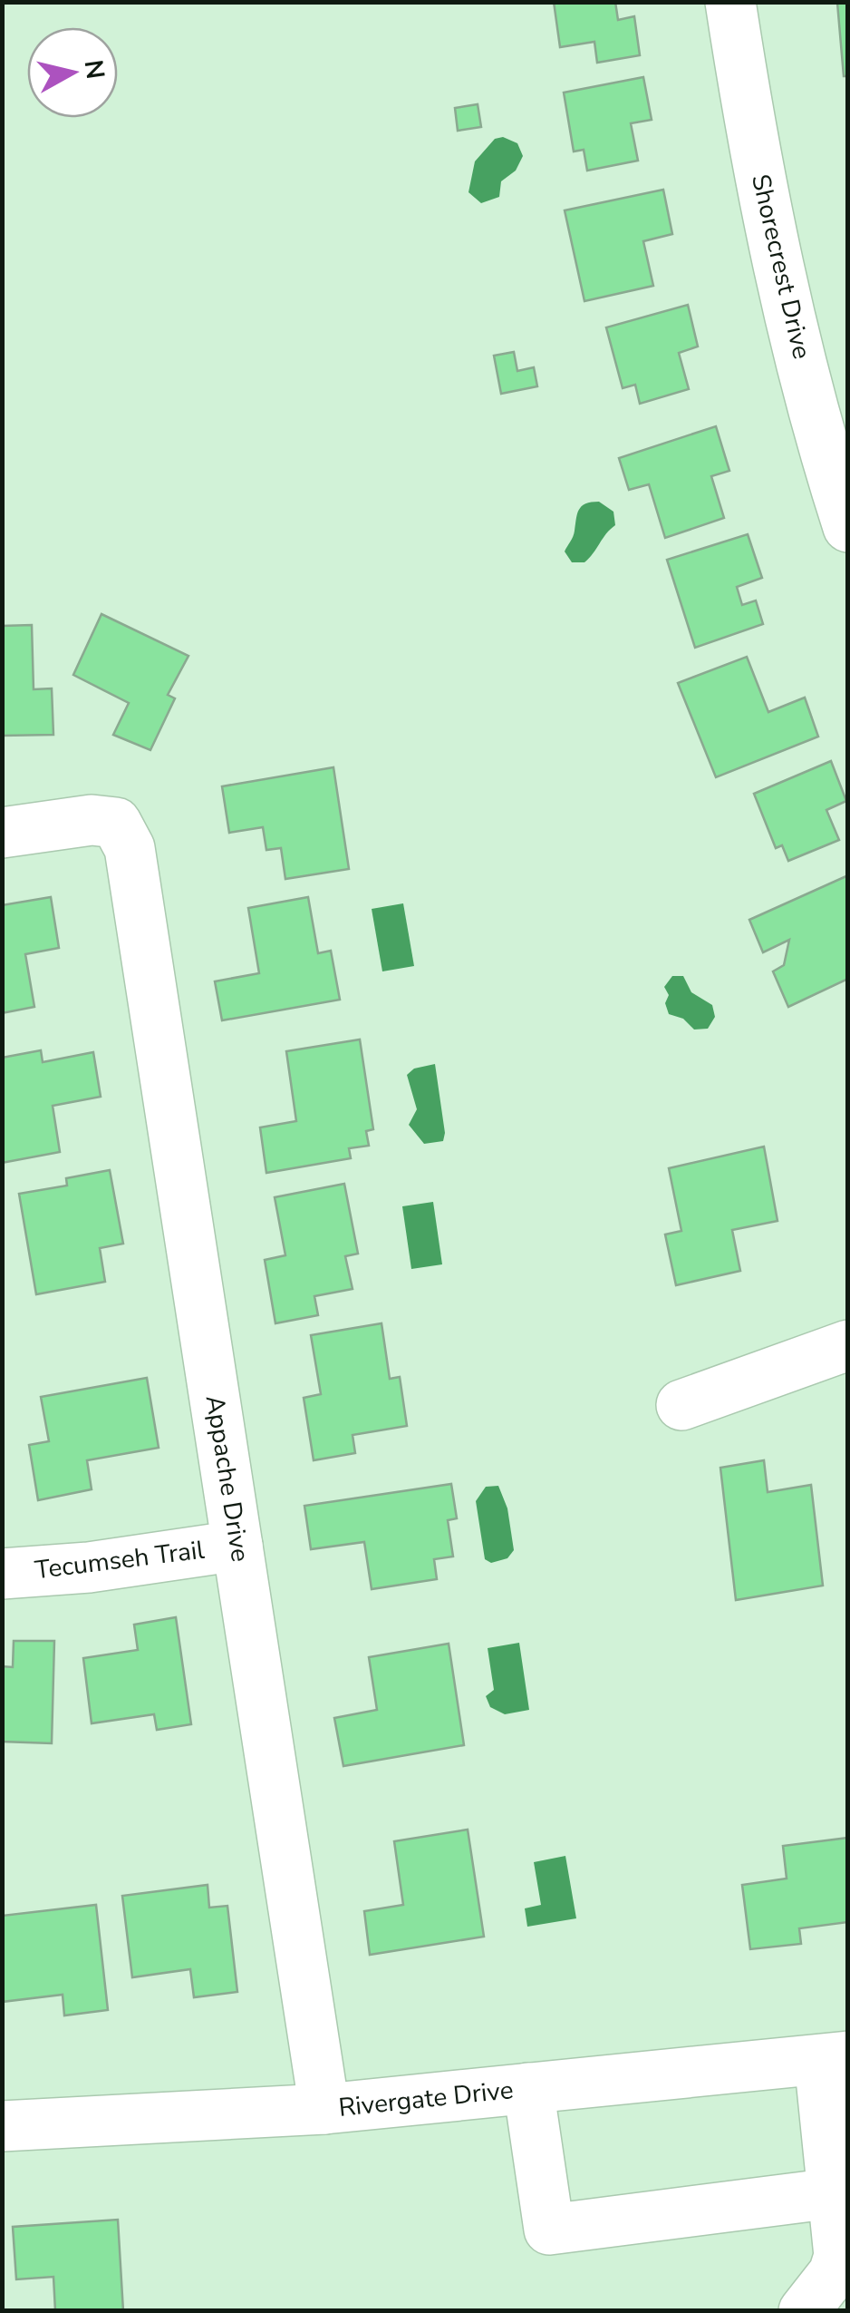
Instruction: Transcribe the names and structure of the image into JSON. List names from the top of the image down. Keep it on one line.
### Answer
{"streets":{"street":["Shorecrest Drive","Appache Drive","Tecumseh Trail","Rivergate Drive"]},"crossings":[["Appache Drive","Tecumseh Trail"],["Appache Drive","Rivergate Drive"]],"north":"right"}
